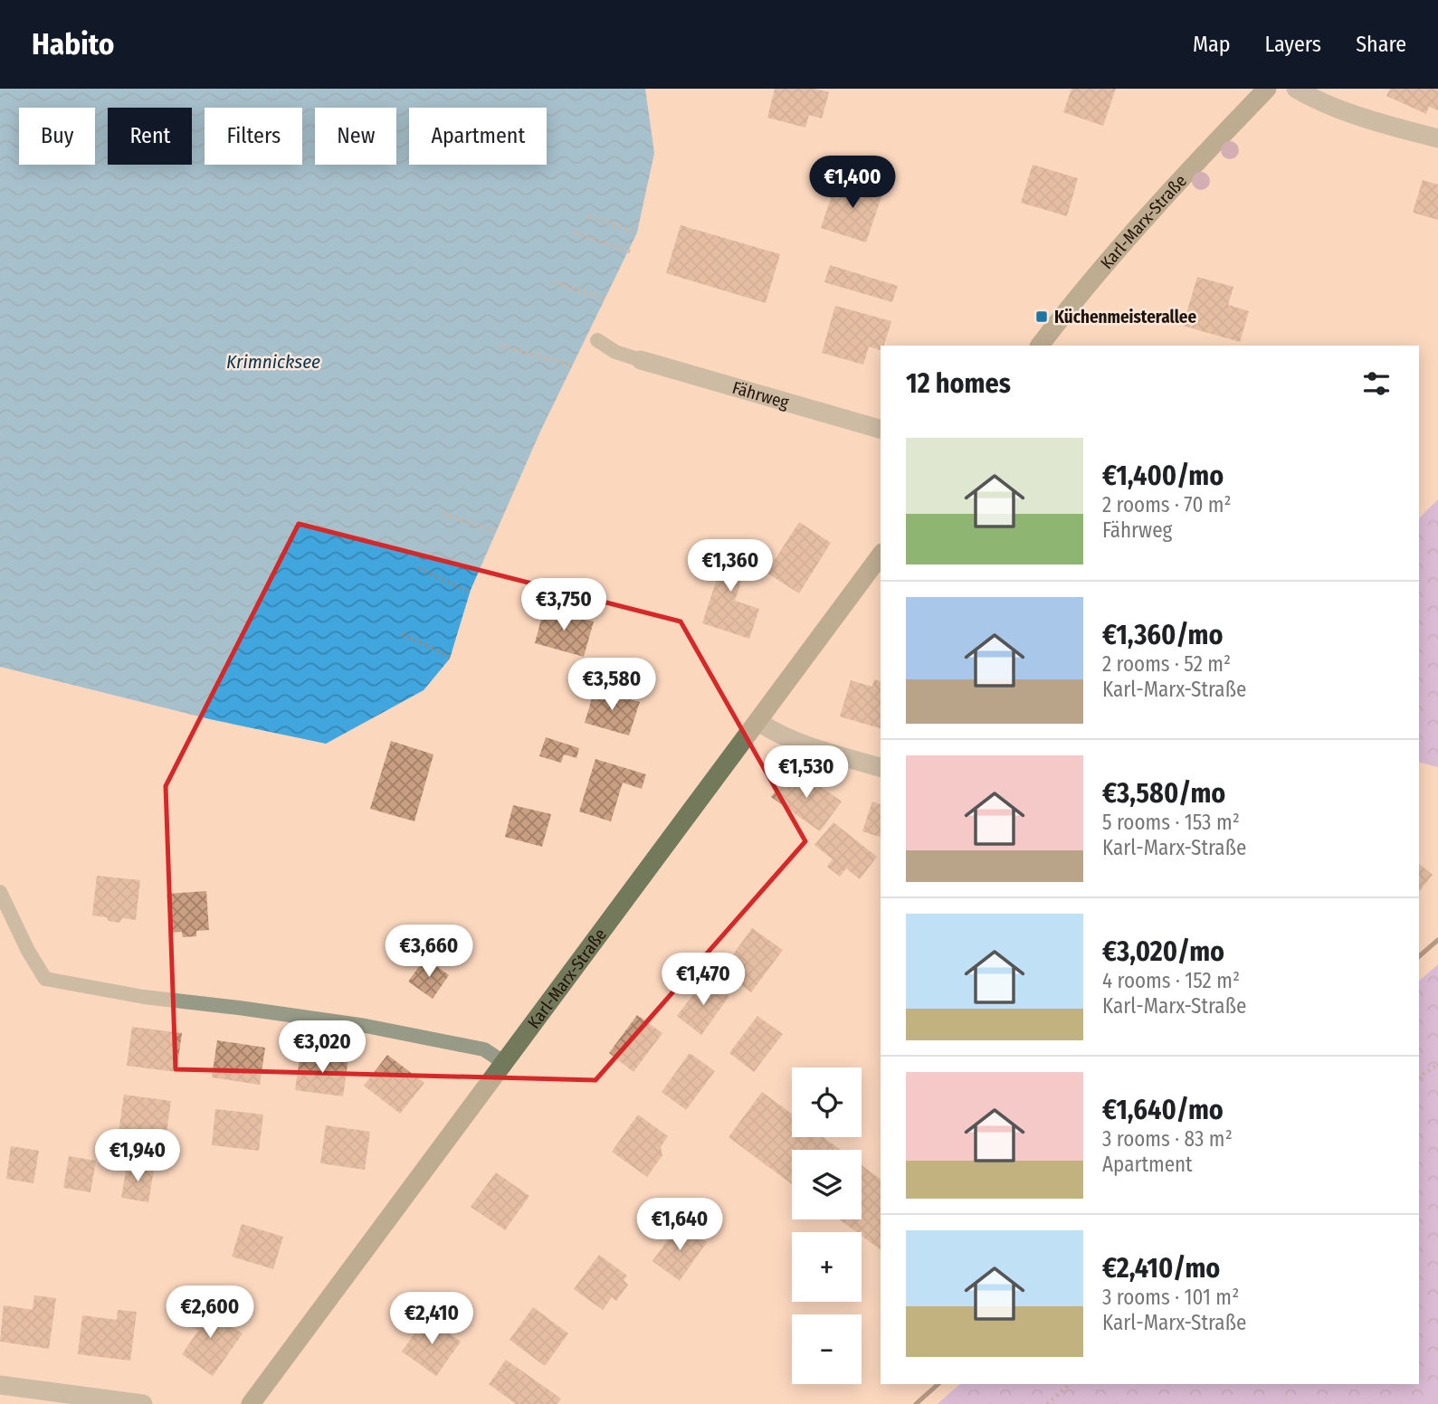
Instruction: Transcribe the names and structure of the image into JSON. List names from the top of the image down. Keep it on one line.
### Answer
{"streets":{"street":["Karl-Marx-Straße","Fährweg"]},"water":["Krimnicksee"],"places":{"transit":["Küchenmeisterallee"]},"page":{"header":"Habito","nav":["Map","Layers","Share"],"chip":["Buy","Rent","Filters","New","Apartment"],"price":["€1,400","€1,360","€3,750","€3,580","€1,530","€3,660","€1,470","€3,020","€1,940","€1,640","€2,600","€2,410"],"heading":"12 homes","list":[{"name":"€1,400/mo","note":"2 rooms · 70 m² · Fährweg"},{"name":"€1,360/mo","note":"2 rooms · 52 m² · Karl-Marx-Straße"},{"name":"€3,580/mo","note":"5 rooms · 153 m² · Karl-Marx-Straße"},{"name":"€3,020/mo","note":"4 rooms · 152 m² · Karl-Marx-Straße"},{"name":"€1,640/mo","note":"3 rooms · 83 m² · Apartment"},{"name":"€2,410/mo","note":"3 rooms · 101 m² · Karl-Marx-Straße"}],"map_buttons":["+","−"]}}
